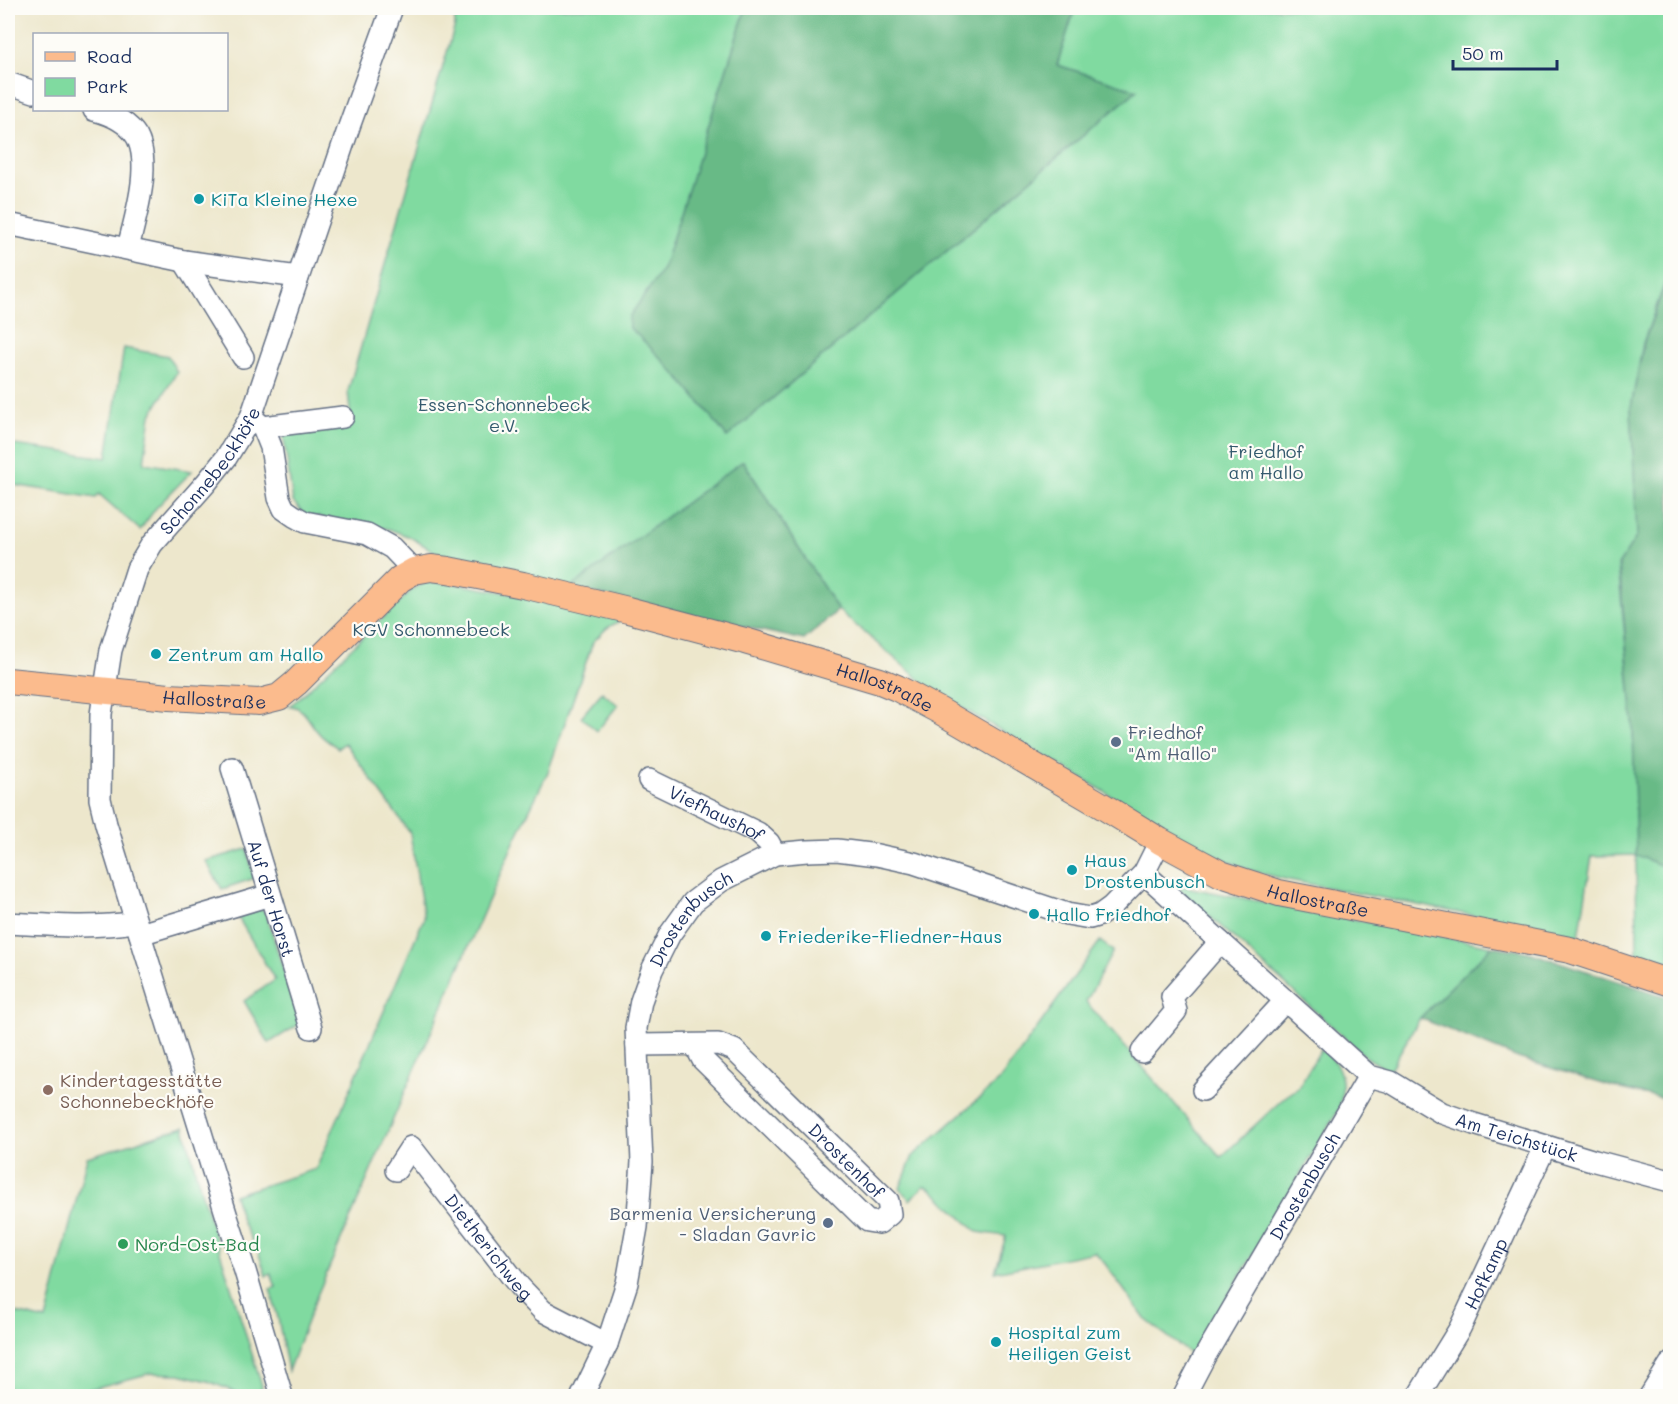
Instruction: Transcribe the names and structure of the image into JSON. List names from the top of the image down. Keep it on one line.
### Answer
{"streets":{"main road":["Hallostraße"],"street":["Schonnebeckhöfe","Viefhaushof","Auf der Horst","Drostenbusch","Am Teichstück","Drostenhof","Dietherichweg","Hofkamp"]},"crossings":[["Schonnebeckhöfe","Hallostraße"],["Hallostraße","Drostenbusch"],["Viefhaushof","Drostenbusch"],["Drostenbusch","Am Teichstück"],["Drostenbusch","Drostenhof"],["Drostenbusch","Dietherichweg"],["Am Teichstück","Hofkamp"]],"parks":["Essen-Schonnebeck e.V.","Friedhof am Hallo","KGV Schonnebeck"],"places":["KiTa Kleine Hexe","Zentrum am Hallo","Friedhof \"Am Hallo\"","Haus Drostenbusch","Hallo Friedhof","Friederike-Fliedner-Haus","Kindertagesstätte Schonnebeckhöfe","Barmenia Versicherung - Sladan Gavric","Nord-Ost-Bad","Hospital zum Heiligen Geist"],"legend":["Road","Park"],"scale_bar":"50 m"}
